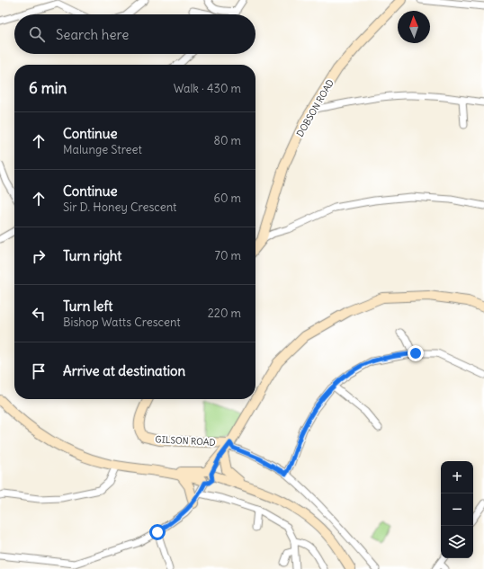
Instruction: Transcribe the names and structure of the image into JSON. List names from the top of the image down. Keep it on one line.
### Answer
{"streets":{"street":["DOBSON ROAD","GILSON ROAD"]},"north":"top","page":{"search":"Search here","heading":["6 min","Walk · 430 m"],"list":[["Continue","Malunge Street","80 m"],["Continue","Sir D. Honey Crescent","60 m"],["Turn right","70 m"],["Turn left","Bishop Watts Crescent","220 m"],"Arrive at destination"],"map_buttons":["+","−"]}}
